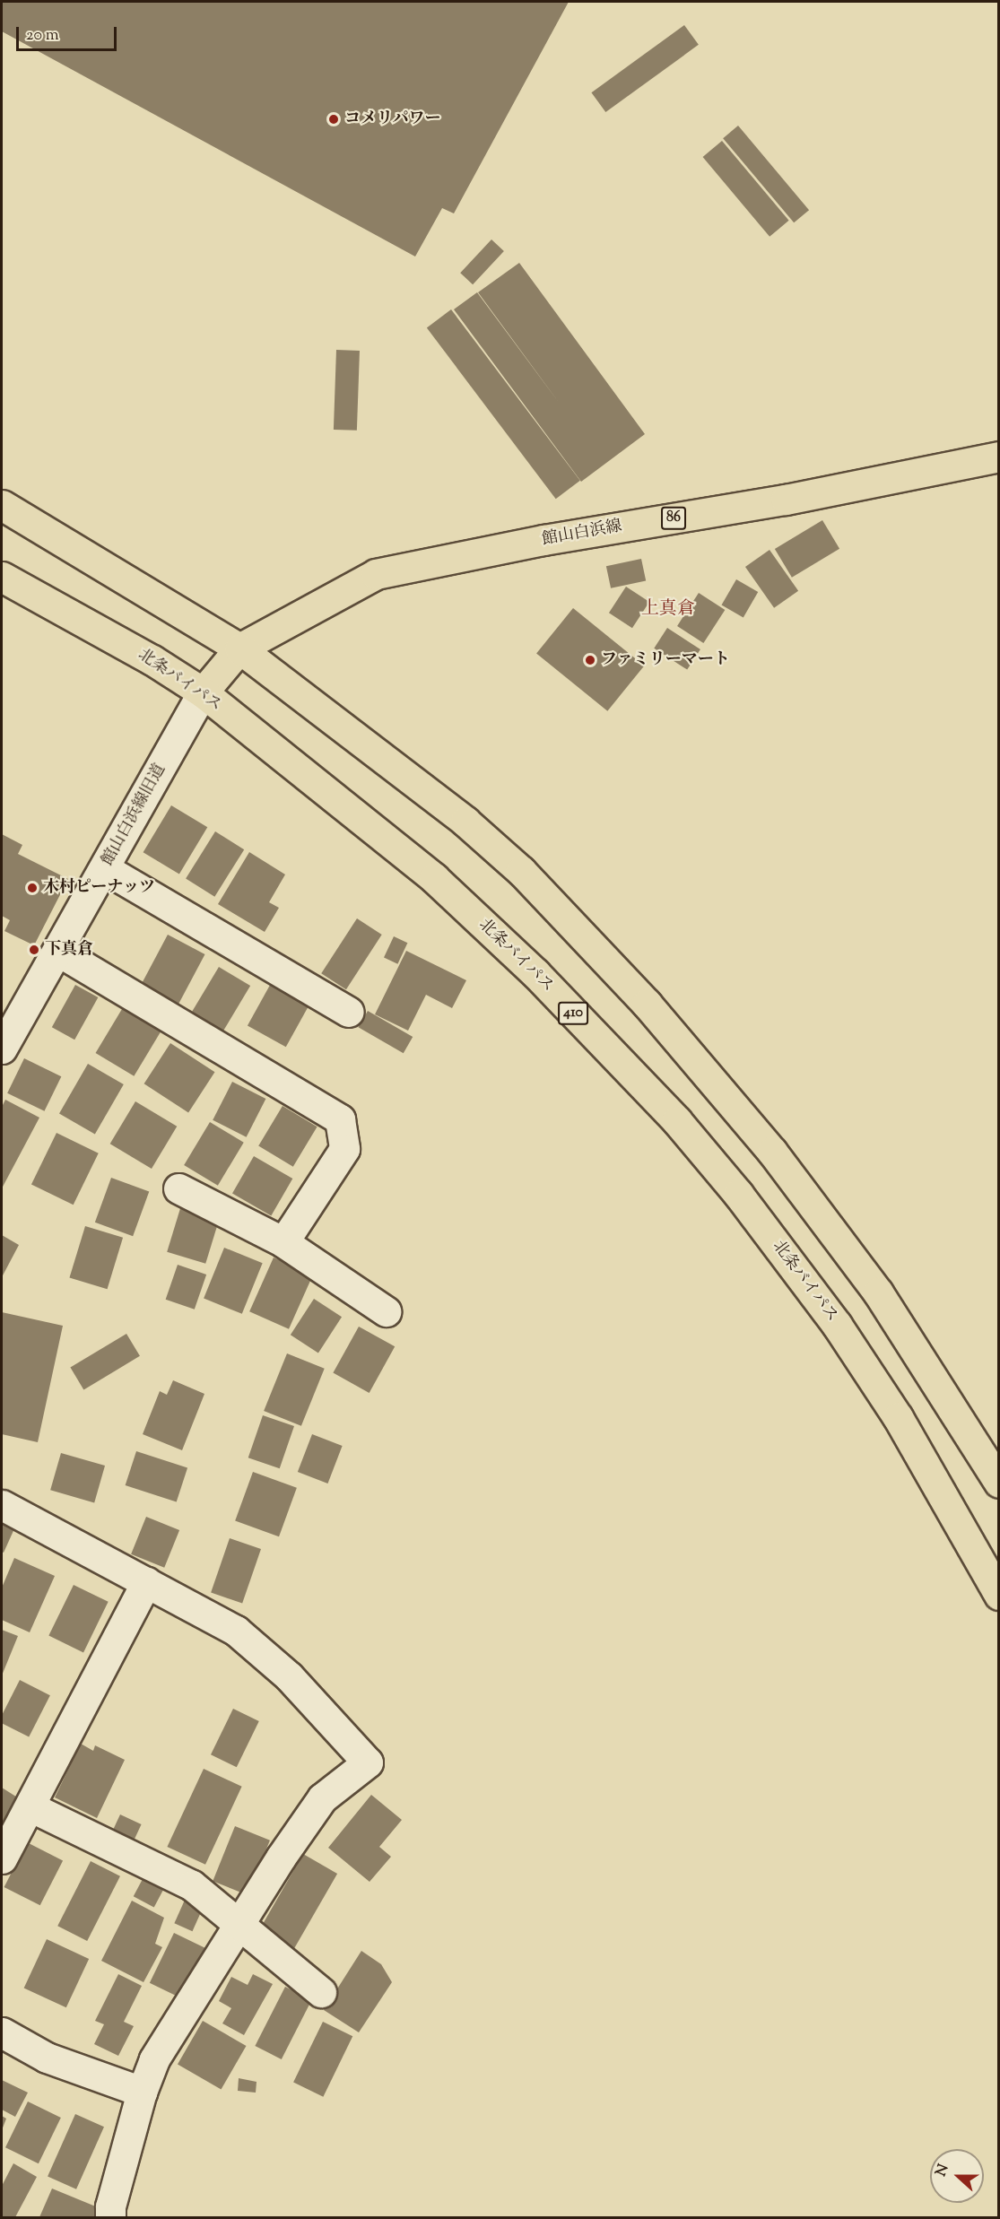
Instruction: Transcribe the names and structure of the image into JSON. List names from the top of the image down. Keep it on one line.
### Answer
{"streets":{"main road":["86","館山白浜線","北条バイパス","410"],"street":["館山白浜線旧道"]},"crossings":[["館山白浜線","北条バイパス"],["館山白浜線","館山白浜線旧道"],["北条バイパス","館山白浜線旧道"]],"districts":["上真倉"],"places":["コメリパワー","ファミリーマート","木村ピーナッツ","下真倉"],"scale_bar":"20 m","north":"left"}
